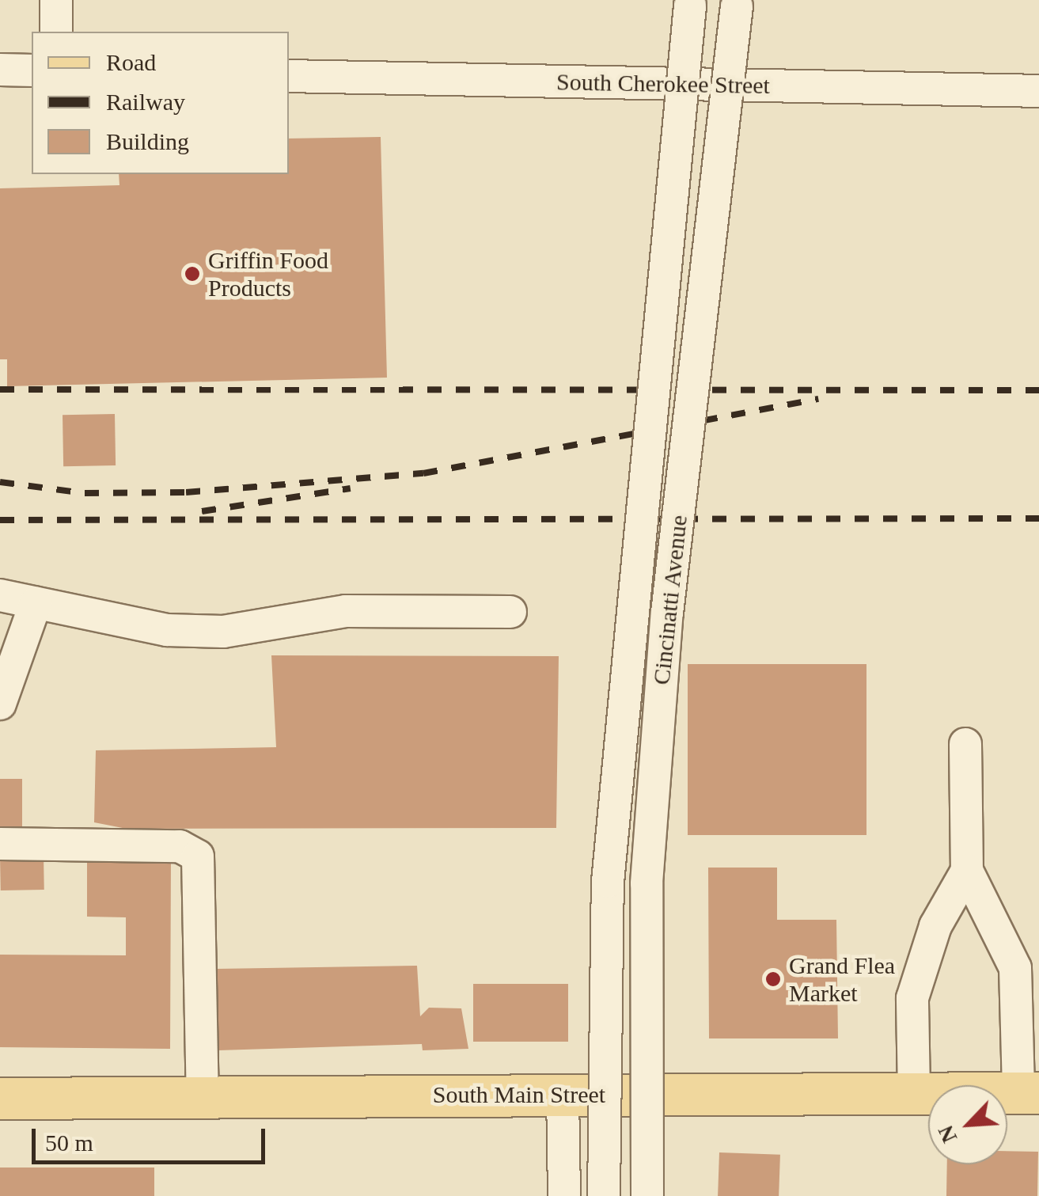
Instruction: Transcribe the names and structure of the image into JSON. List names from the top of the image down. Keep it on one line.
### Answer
{"streets":{"main road":["South Main Street"],"street":["South Cherokee Street","Cincinatti Avenue"]},"places":["Griffin Food Products","Grand Flea Market"],"legend":["Road","Railway","Building"],"scale_bar":"50 m","north":"bottom left"}
